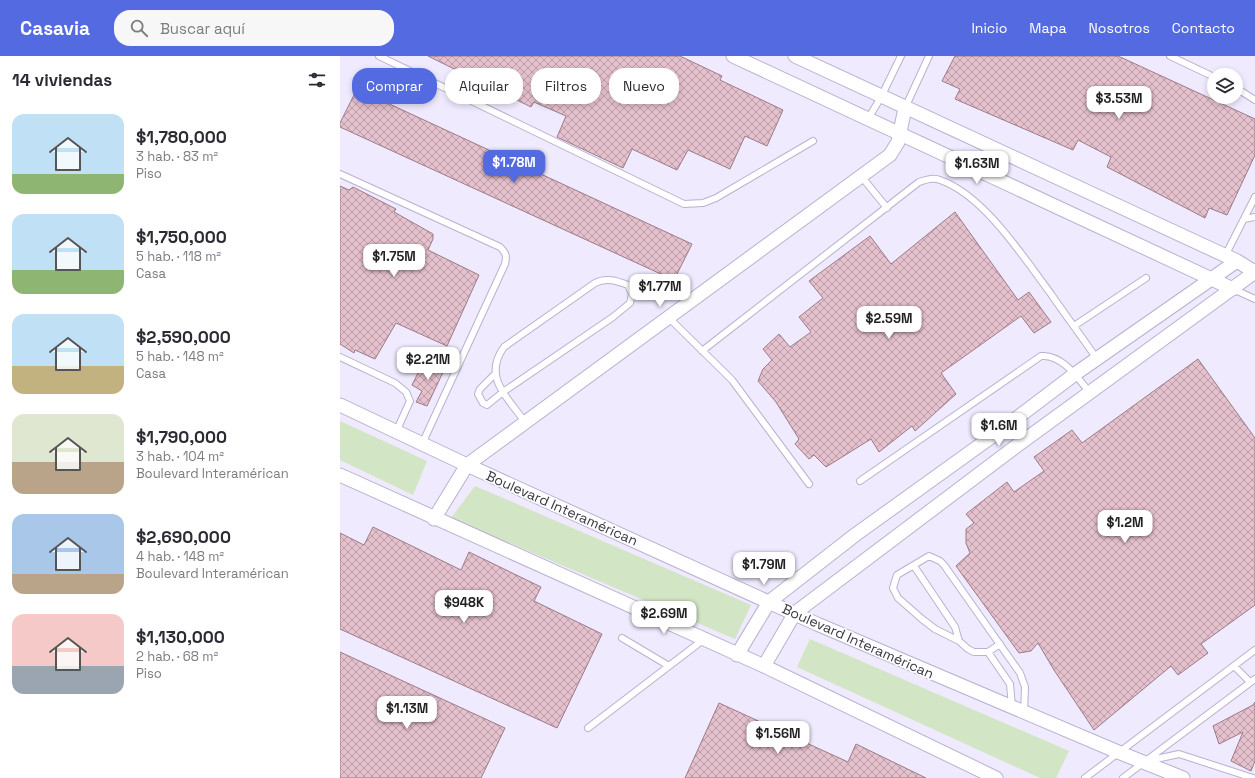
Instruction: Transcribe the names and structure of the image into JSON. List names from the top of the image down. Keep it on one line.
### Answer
{"streets":{"street":["Boulevard Interamérican"]},"page":{"header":"Casavia","search":"Buscar aquí","nav":["Inicio","Mapa","Nosotros","Contacto"],"heading":"14 viviendas","chip":["Comprar","Alquilar","Filtros","Nuevo"],"price":["$3.53M","$1.78M","$1.63M","$1.75M","$1.77M","$2.59M","$2.21M","$1.6M","$1.2M","$1.79M","$948K","$2.69M","$1.13M","$1.56M"],"list":[{"name":"$1,780,000","note":"3 hab. · 83 m² · Piso"},{"name":"$1,750,000","note":"5 hab. · 118 m² · Casa"},{"name":"$2,590,000","note":"5 hab. · 148 m² · Casa"},{"name":"$1,790,000","note":"3 hab. · 104 m² · Boulevard Interamérican"},{"name":"$2,690,000","note":"4 hab. · 148 m² · Boulevard Interamérican"},{"name":"$1,130,000","note":"2 hab. · 68 m² · Piso"}]}}
